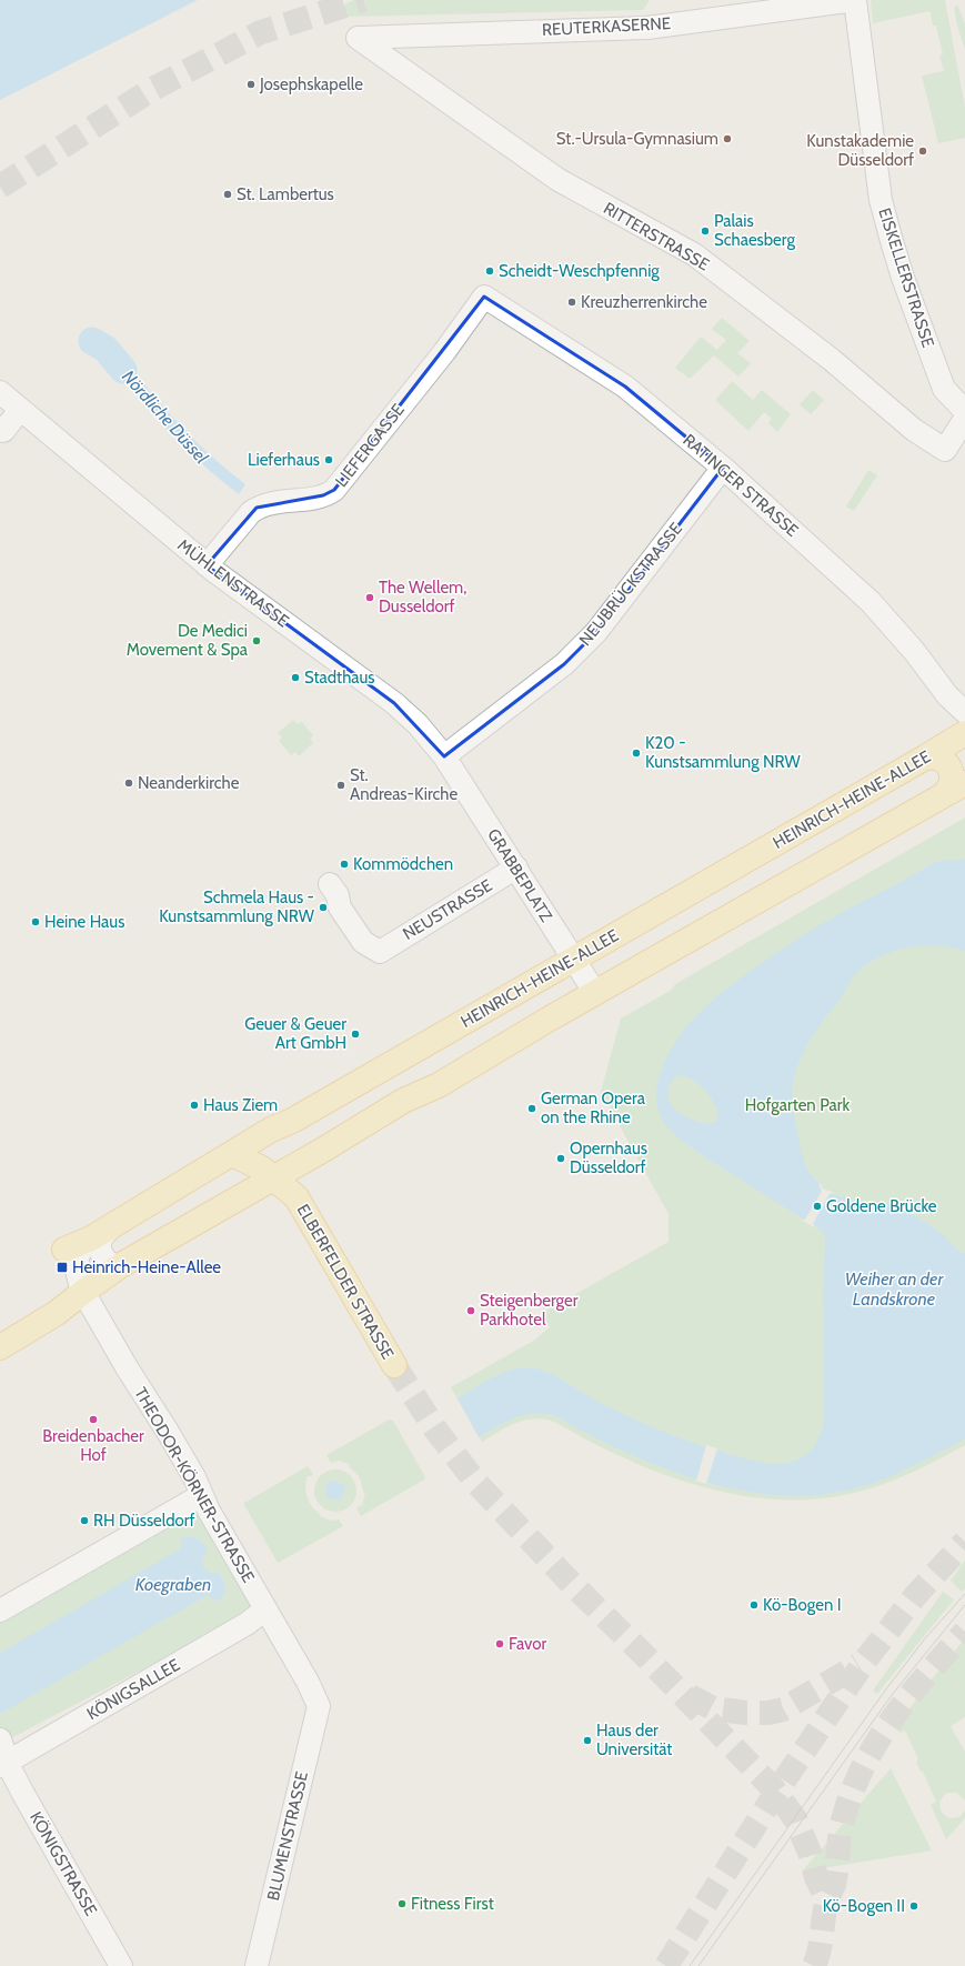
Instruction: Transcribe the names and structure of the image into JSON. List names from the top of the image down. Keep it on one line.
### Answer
{"streets":{"main road":["HEINRICH-HEINE-ALLEE","ELBERFELDER STRASSE"],"street":["REUTERKASERNE","RITTERSTRASSE","EISKELLERSTRASSE","LIEFERGASSE","RATINGER STRASSE","MÜHLENSTRASSE","NEUBRÜCKSTRASSE","GRABBEPLATZ","NEUSTRASSE","THEODOR-KÖRNER-STRASSE","KÖNIGSALLEE","BLUMENSTRASSE","KÖNIGSTRASSE"]},"crossings":[["REUTERKASERNE","RITTERSTRASSE"],["REUTERKASERNE","EISKELLERSTRASSE"],["LIEFERGASSE","RATINGER STRASSE"],["LIEFERGASSE","MÜHLENSTRASSE"],["RATINGER STRASSE","NEUBRÜCKSTRASSE"],["MÜHLENSTRASSE","NEUBRÜCKSTRASSE"],["MÜHLENSTRASSE","GRABBEPLATZ"],["NEUBRÜCKSTRASSE","GRABBEPLATZ"],["HEINRICH-HEINE-ALLEE","GRABBEPLATZ"],["HEINRICH-HEINE-ALLEE","ELBERFELDER STRASSE"],["HEINRICH-HEINE-ALLEE","THEODOR-KÖRNER-STRASSE"],["GRABBEPLATZ","NEUSTRASSE"],["THEODOR-KÖRNER-STRASSE","KÖNIGSALLEE"],["THEODOR-KÖRNER-STRASSE","BLUMENSTRASSE"],["KÖNIGSALLEE","KÖNIGSTRASSE"]],"water":["Nördliche Düssel","Weiher an der Landskrone","Koegraben"],"parks":["Hofgarten Park"],"places":{"other":["Josephskapelle","St.-Ursula-Gymnasium","Kunstakademie Düsseldorf","St. Lambertus","Palais Schaesberg","Scheidt-Weschpfennig","Kreuzherrenkirche","Lieferhaus","The Wellem, Dusseldorf","De Medici Movement & Spa","Stadthaus","K20 - Kunstsammlung NRW","Neanderkirche","St. Andreas-Kirche","Kommödchen","Schmela Haus - Kunstsammlung NRW","Heine Haus","Geuer & Geuer Art GmbH","Haus Ziem","German Opera on the Rhine","Opernhaus Düsseldorf","Goldene Brücke","Steigenberger Parkhotel","Breidenbacher Hof","RH Düsseldorf","Kö-Bogen I","Favor","Haus der Universität","Fitness First","Kö-Bogen II"],"transit":["Heinrich-Heine-Allee"]}}
